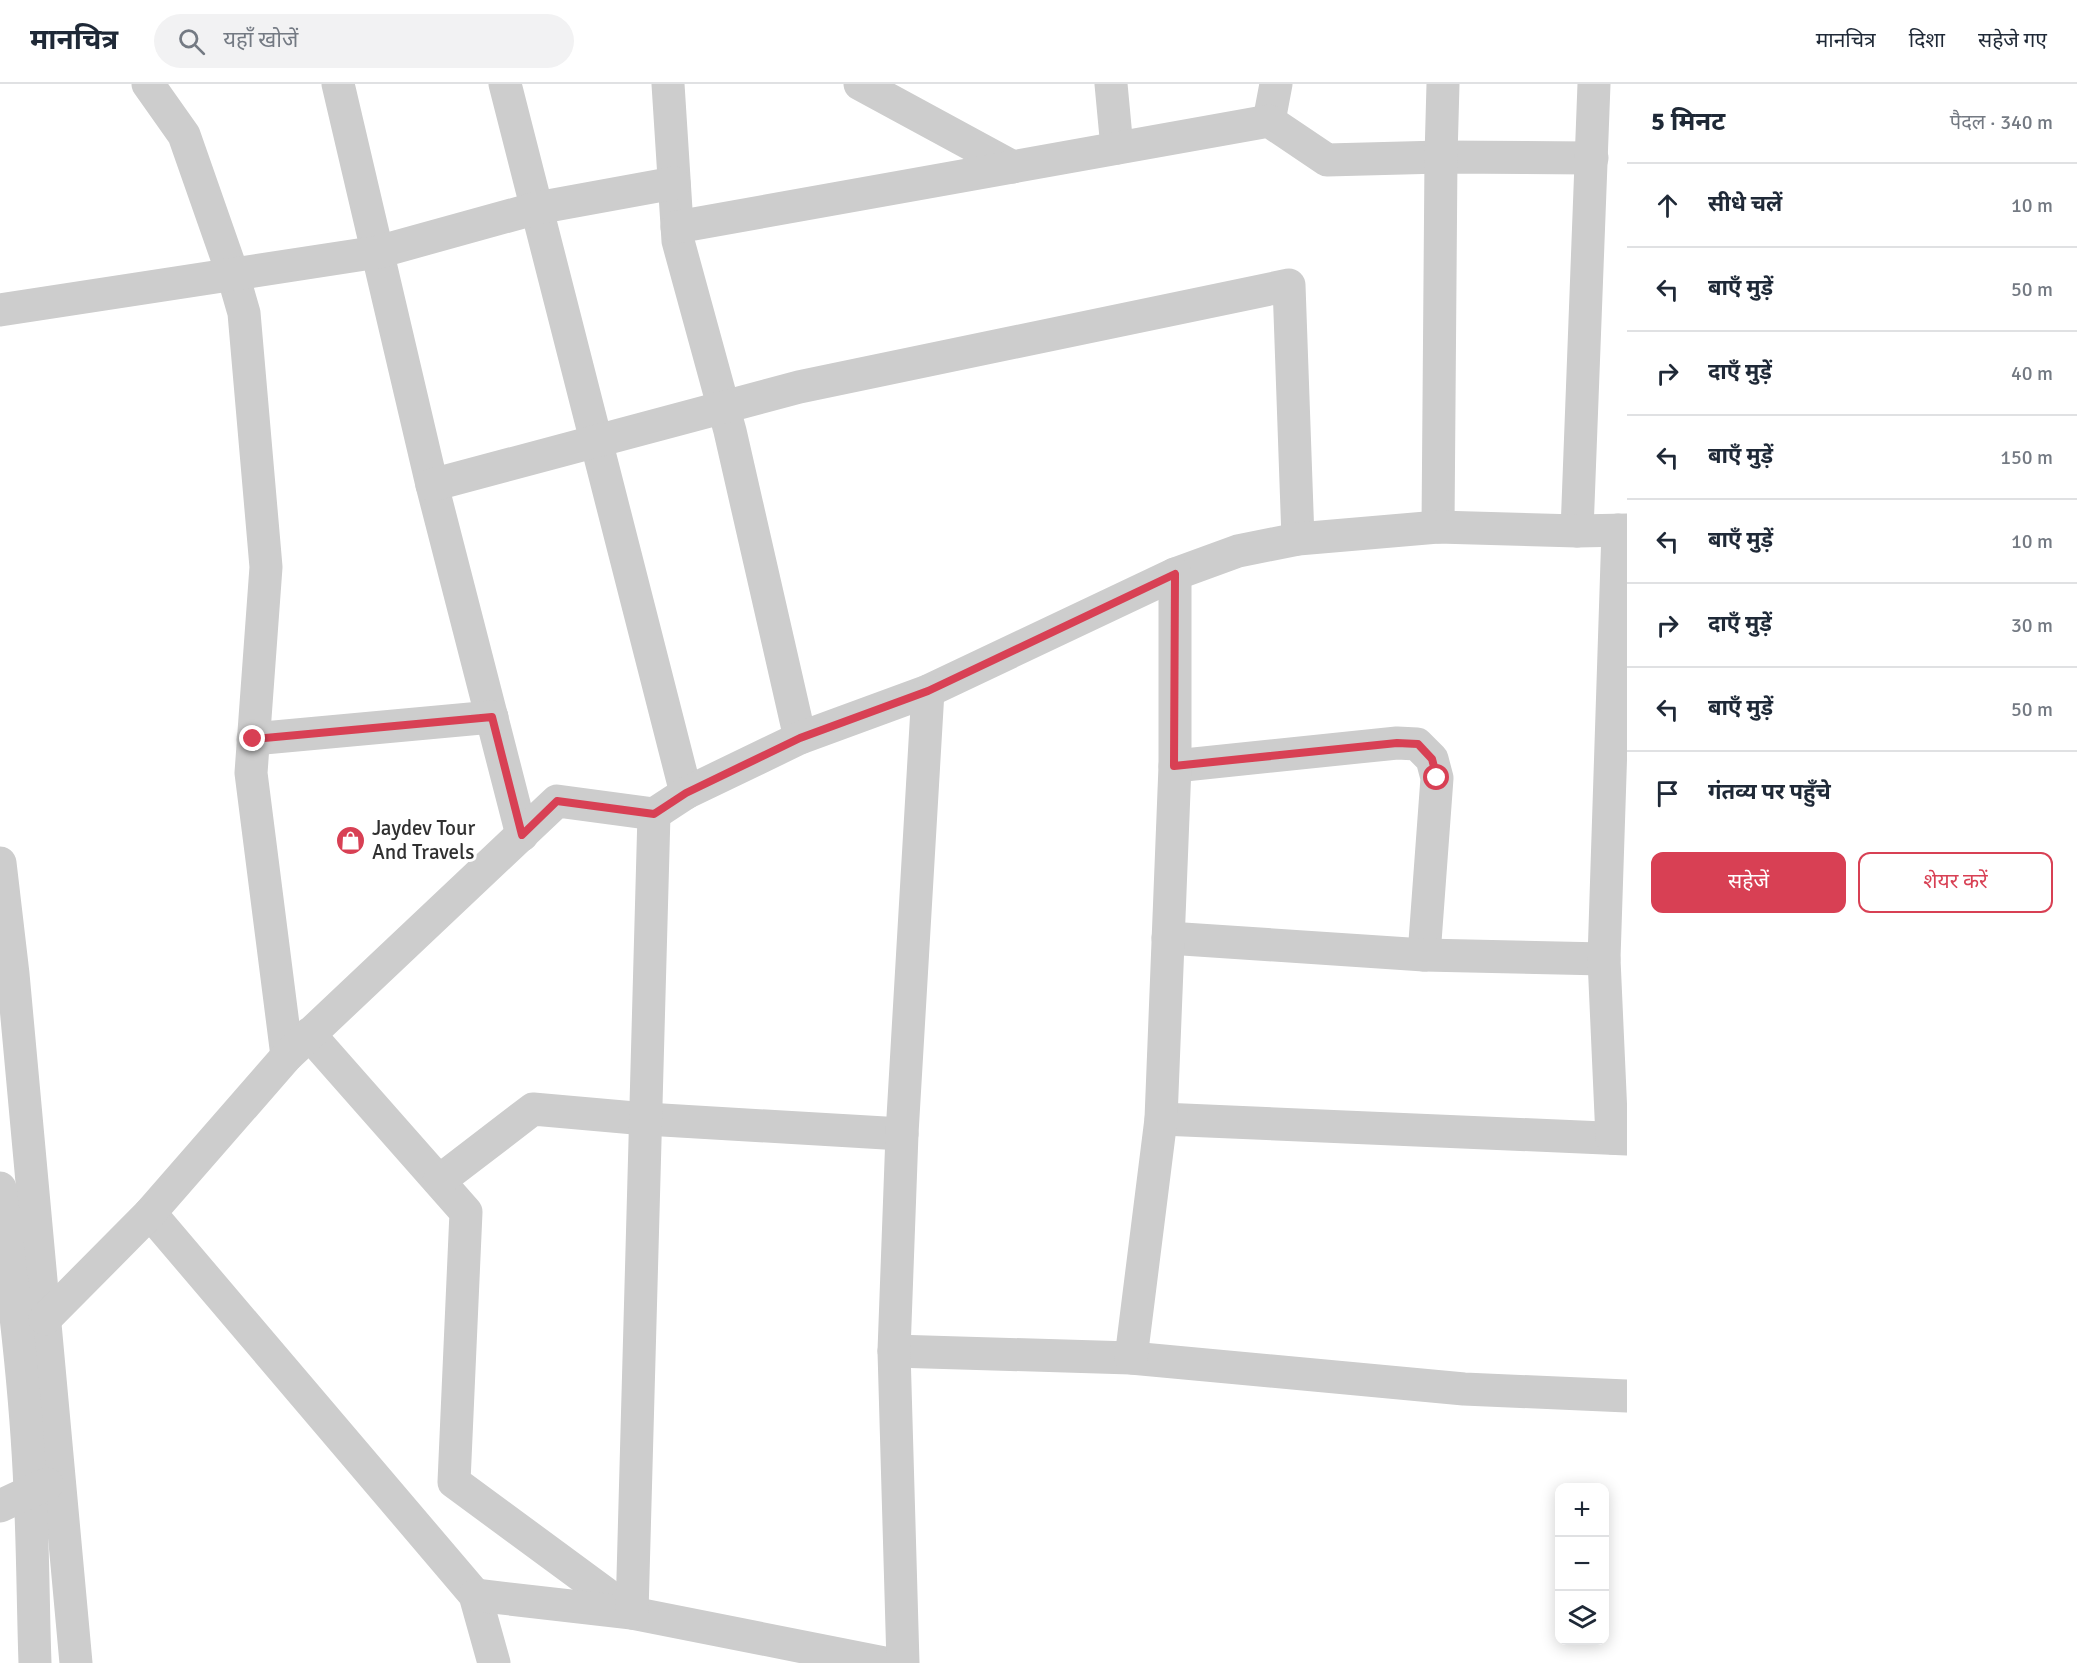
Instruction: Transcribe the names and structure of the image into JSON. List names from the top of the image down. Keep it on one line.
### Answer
{"places":{"shop":["Jaydev Tour And Travels"]},"page":{"header":"मानचित्र","search":"यहाँ खोजें","nav":["मानचित्र","दिशा","सहेजे गए"],"heading":["5 मिनट","पैदल · 340 m"],"list":[["सीधे चलें","10 m"],["बाएँ मुड़ें","50 m"],["दाएँ मुड़ें","40 m"],["बाएँ मुड़ें","150 m"],["बाएँ मुड़ें","10 m"],["दाएँ मुड़ें","30 m"],["बाएँ मुड़ें","50 m"],"गंतव्य पर पहुँचे"],"buttons":["सहेजें","शेयर करें"],"map_buttons":["+","−"]}}
